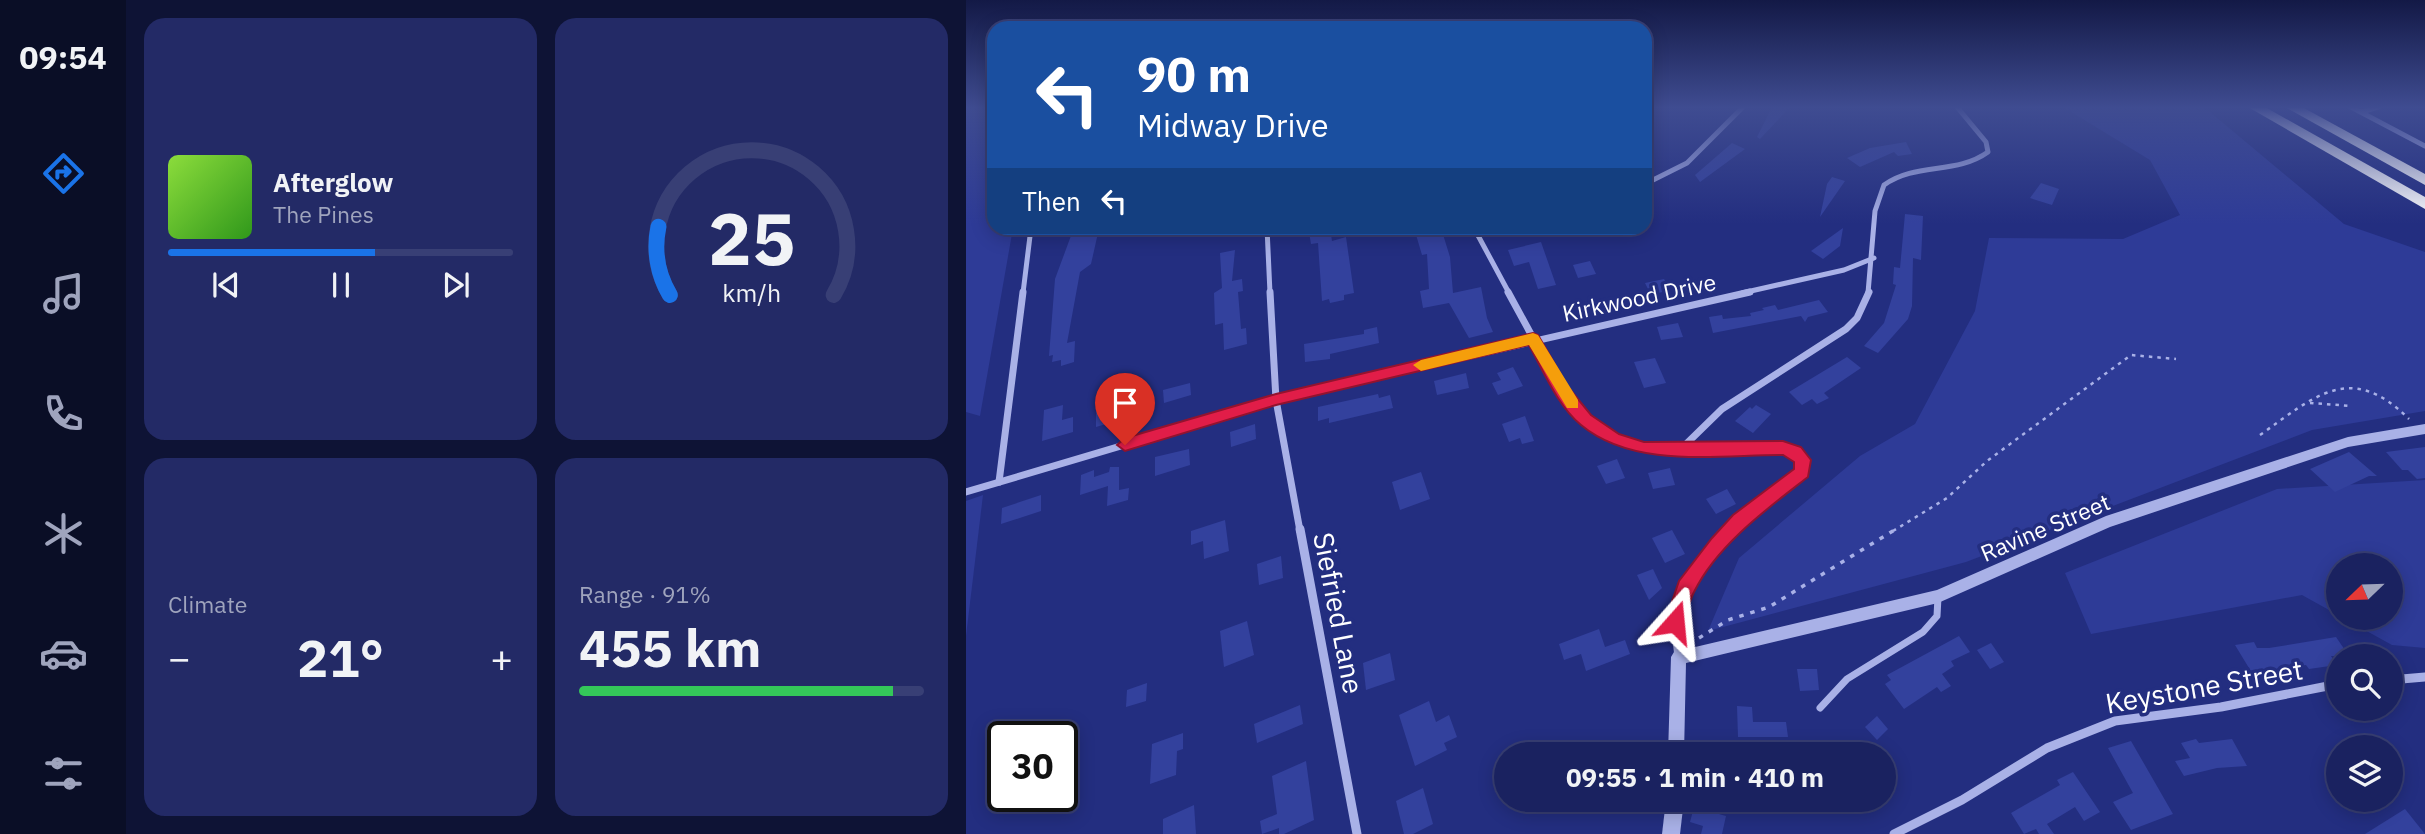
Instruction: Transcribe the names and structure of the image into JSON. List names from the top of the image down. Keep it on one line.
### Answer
{"streets":{"street":["Kirkwood Drive","Ravine Street","Siefried Lane","Keystone Street"]},"crossings":[["Kirkwood Drive","Siefried Lane"]],"north":"bottom left","page":{"tabs":"09:54","turn":["90 m","Midway Drive"],"song":["Afterglow","The Pines"],"then":"Then","tile":["Climate",["Range · 91%","455 km"]],"heat":["−","21°","+"],"limit":"30","trip":"09:55 · 1 min · 410 m","gauge":["25","km/h"]}}
